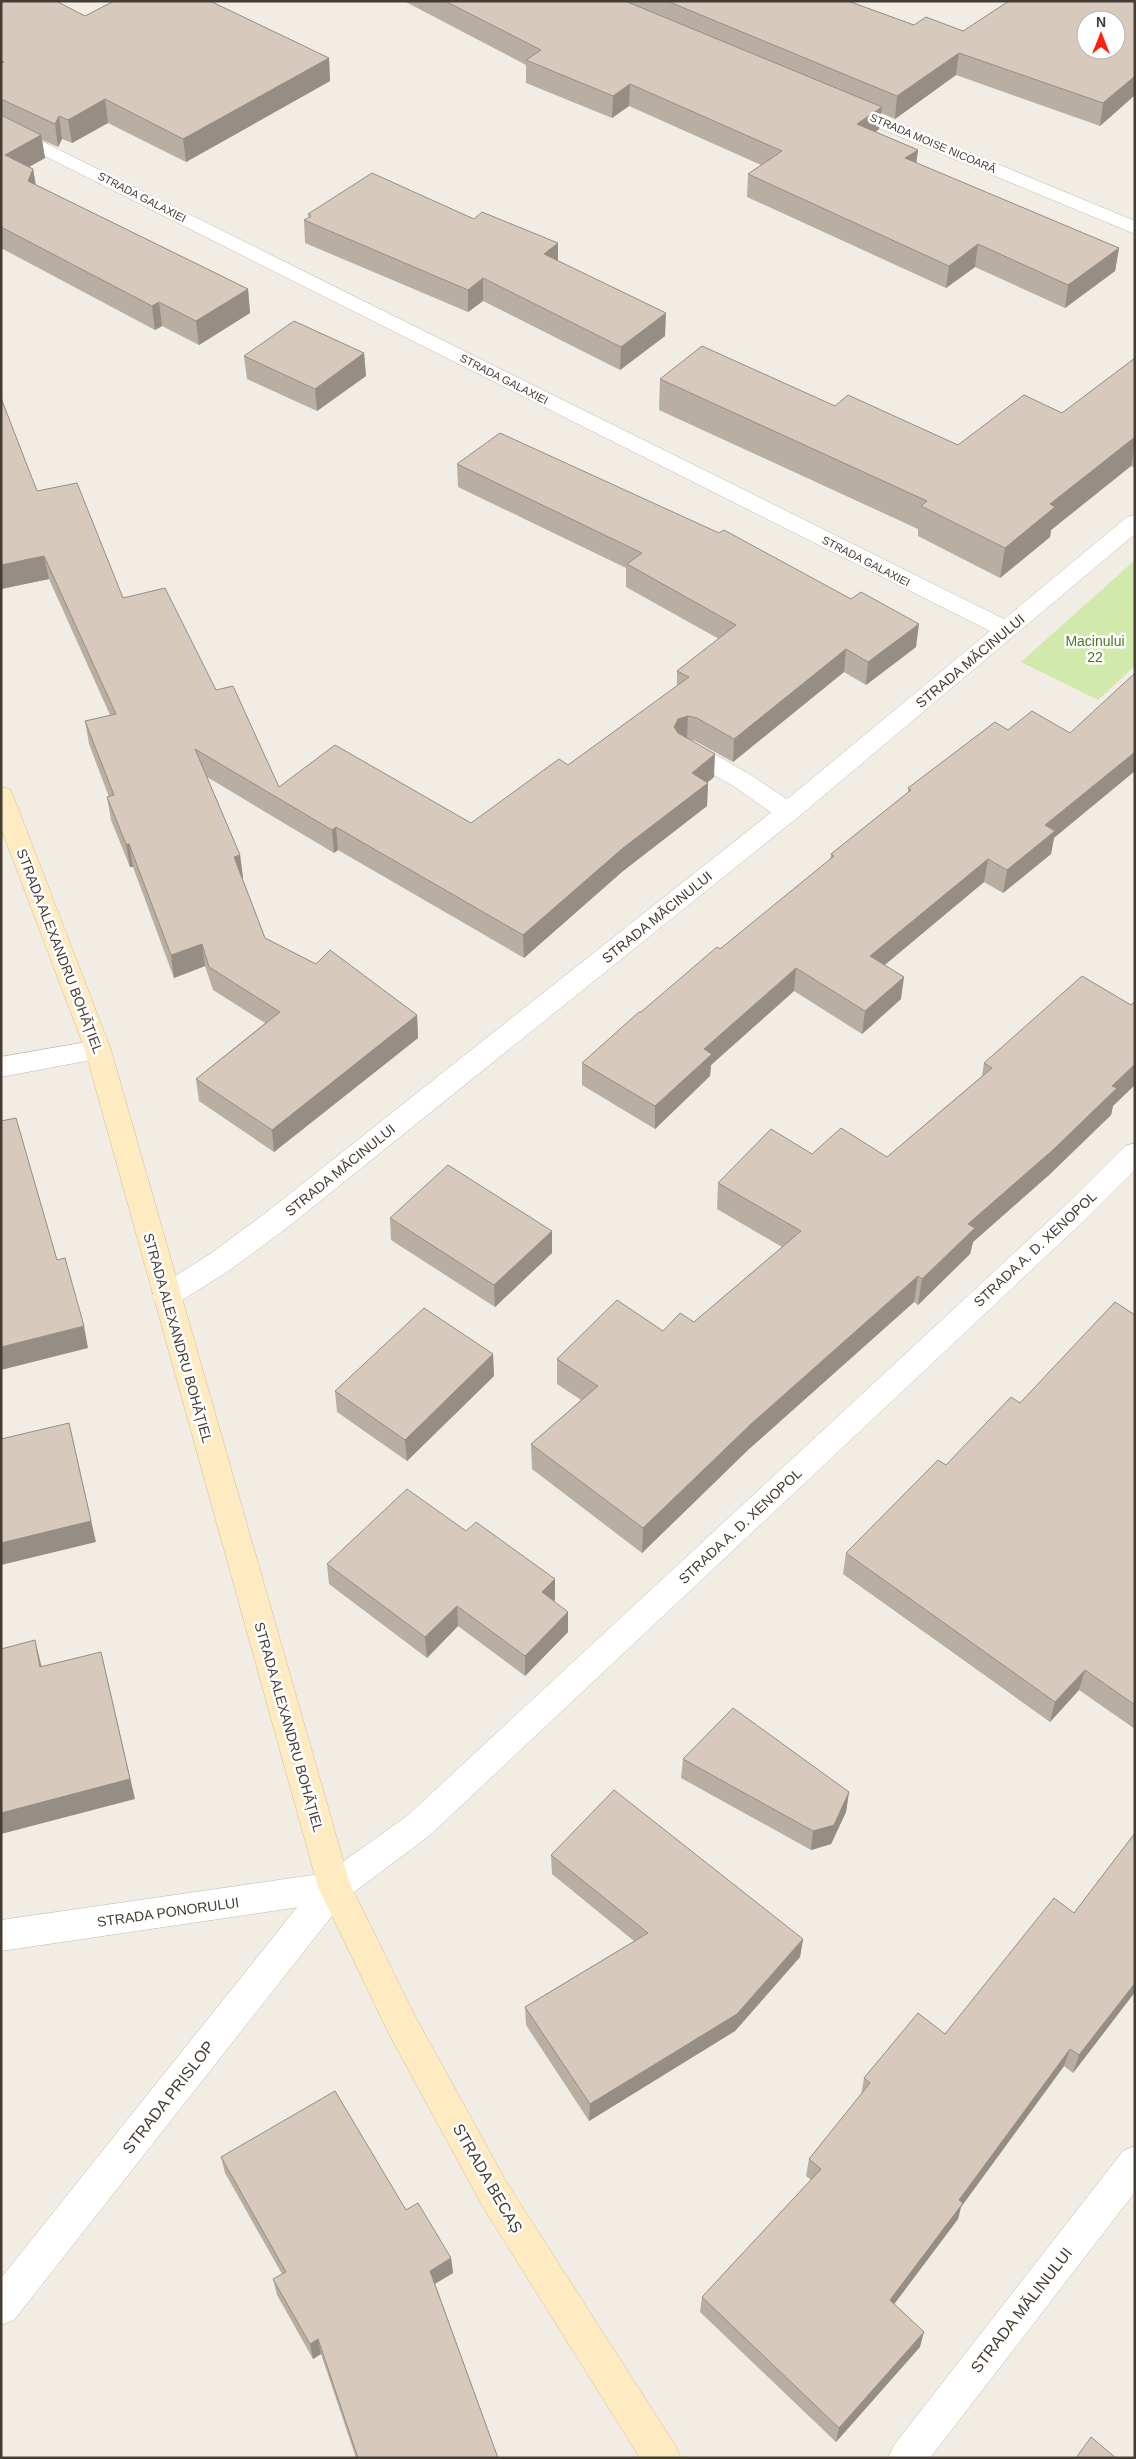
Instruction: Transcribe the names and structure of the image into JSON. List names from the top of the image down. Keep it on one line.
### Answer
{"streets":{"main road":["STRADA ALEXANDRU BOHĂȚIEL","STRADA BECAȘ"],"street":["STRADA MOISE NICOARĂ","STRADA GALAXIEI","STRADA MĂCINULUI","STRADA A. D. XENOPOL","STRADA PONORULUI","STRADA PRISLOP","STRADA MĂLINULUI"]},"crossings":[["STRADA GALAXIEI","STRADA MĂCINULUI"],["STRADA MĂCINULUI","STRADA ALEXANDRU BOHĂȚIEL"],["STRADA ALEXANDRU BOHĂȚIEL","STRADA A. D. XENOPOL"],["STRADA ALEXANDRU BOHĂȚIEL","STRADA PONORULUI"],["STRADA ALEXANDRU BOHĂȚIEL","STRADA PRISLOP"],["STRADA ALEXANDRU BOHĂȚIEL","STRADA BECAȘ"],["STRADA A. D. XENOPOL","STRADA PONORULUI"],["STRADA A. D. XENOPOL","STRADA PRISLOP"],["STRADA A. D. XENOPOL","STRADA BECAȘ"],["STRADA PONORULUI","STRADA PRISLOP"],["STRADA PONORULUI","STRADA BECAȘ"],["STRADA PRISLOP","STRADA BECAȘ"]],"parks":["Macinului 22"],"north":"top"}
